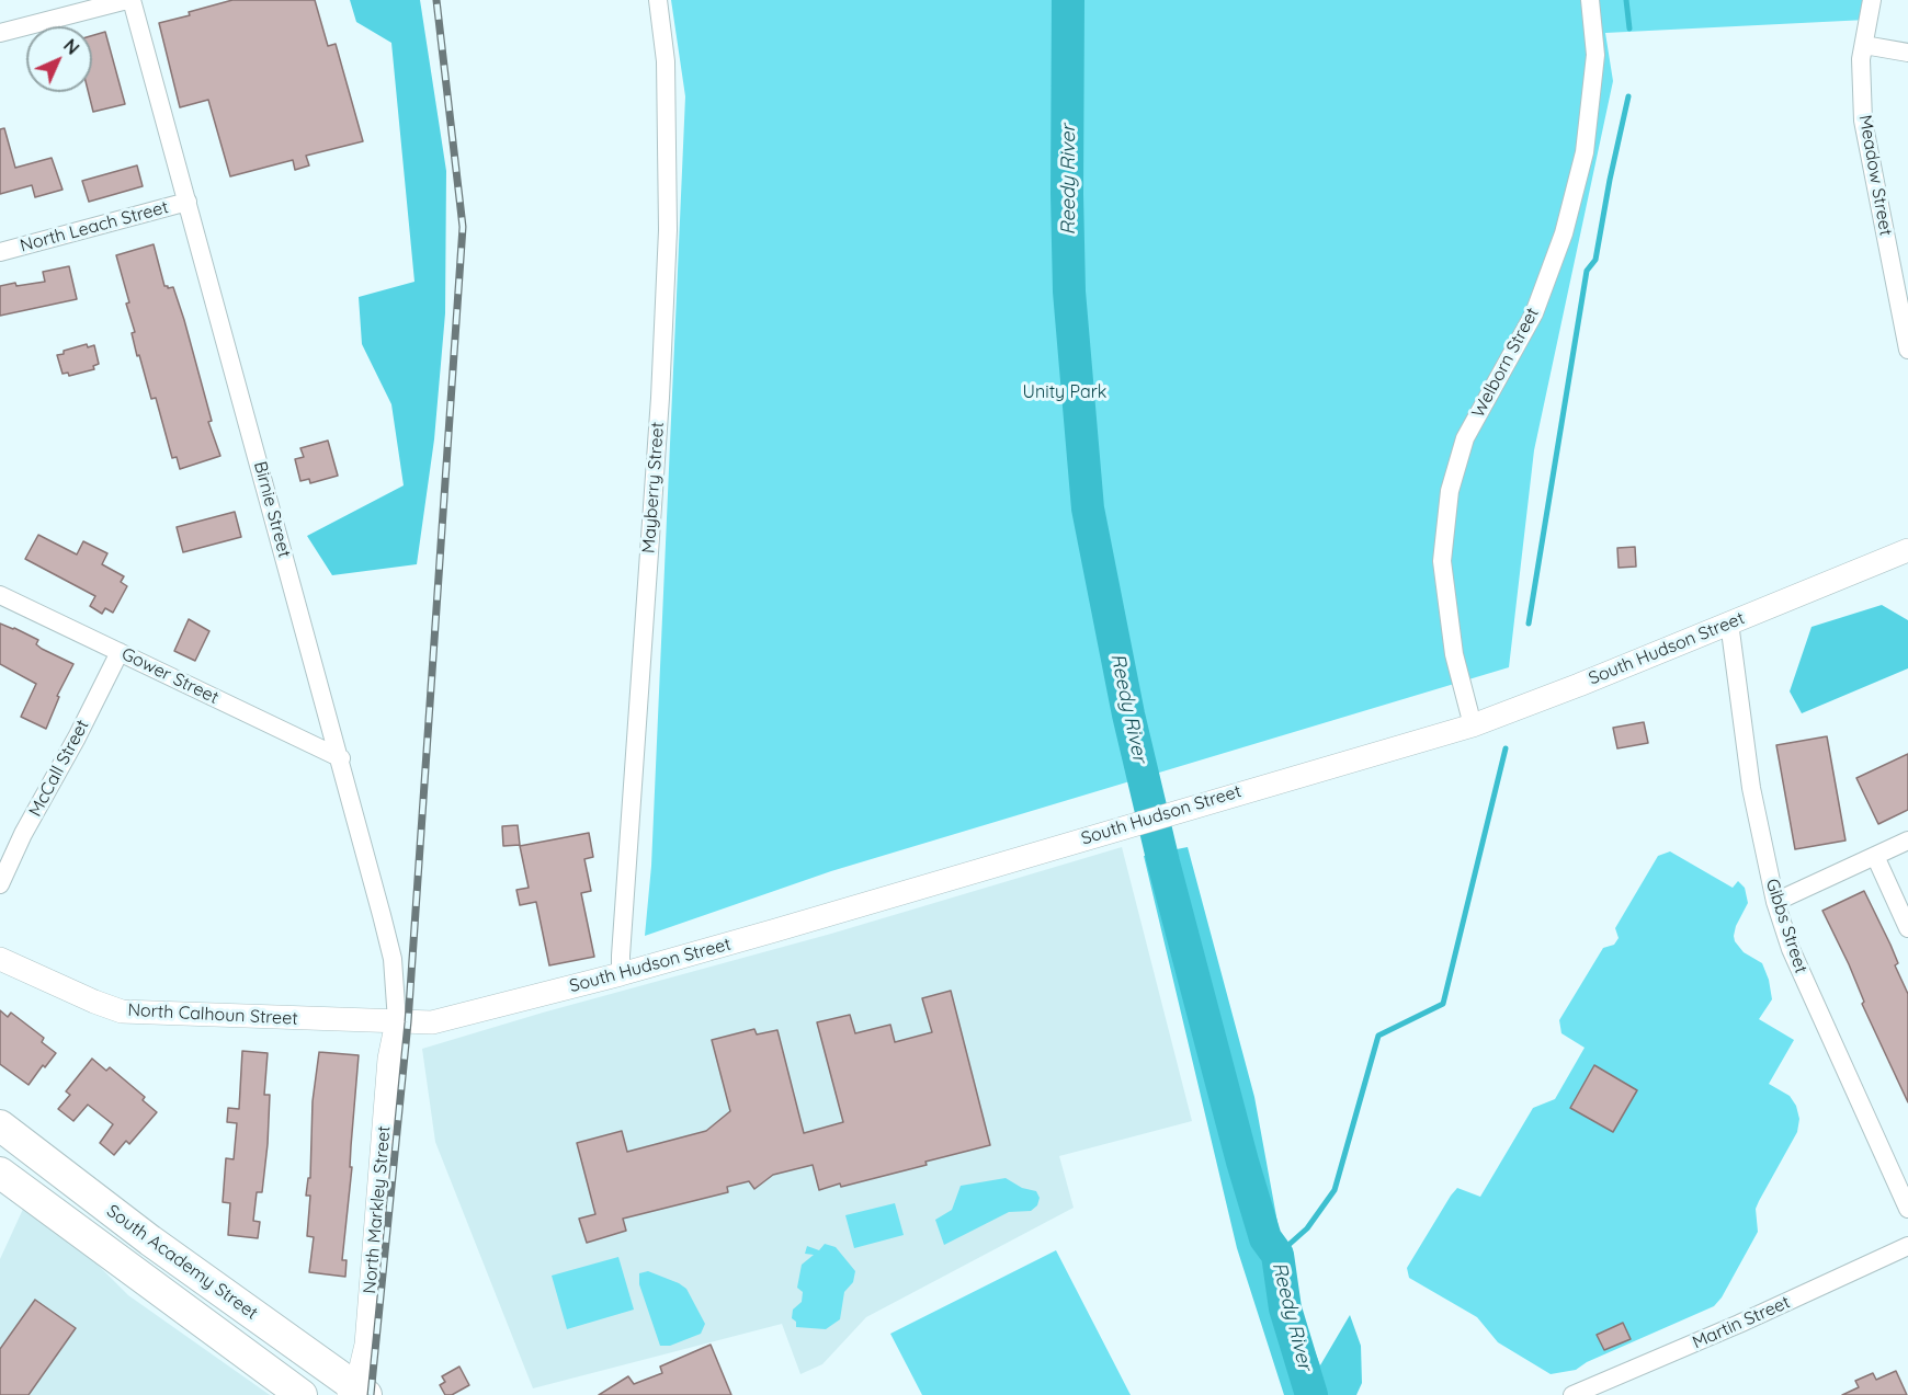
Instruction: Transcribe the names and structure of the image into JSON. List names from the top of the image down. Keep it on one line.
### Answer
{"streets":{"highway":["South Academy Street"],"street":["Meadow Street","North Leach Street","Welborn Street","Mayberry Street","Birnie Street","South Hudson Street","Gower Street","McCall Street","Gibbs Street","North Calhoun Street","North Markley Street","Martin Street"]},"crossings":[["North Leach Street","Birnie Street"],["Welborn Street","South Hudson Street"],["Mayberry Street","South Hudson Street"],["Birnie Street","South Hudson Street"],["Birnie Street","Gower Street"],["Birnie Street","North Calhoun Street"],["Birnie Street","North Markley Street"],["South Hudson Street","Gibbs Street"],["South Hudson Street","North Calhoun Street"],["South Hudson Street","North Markley Street"],["Gower Street","McCall Street"],["North Calhoun Street","North Markley Street"],["North Markley Street","South Academy Street"]],"water":["Reedy River"],"parks":["Unity Park"],"north":"top right"}
